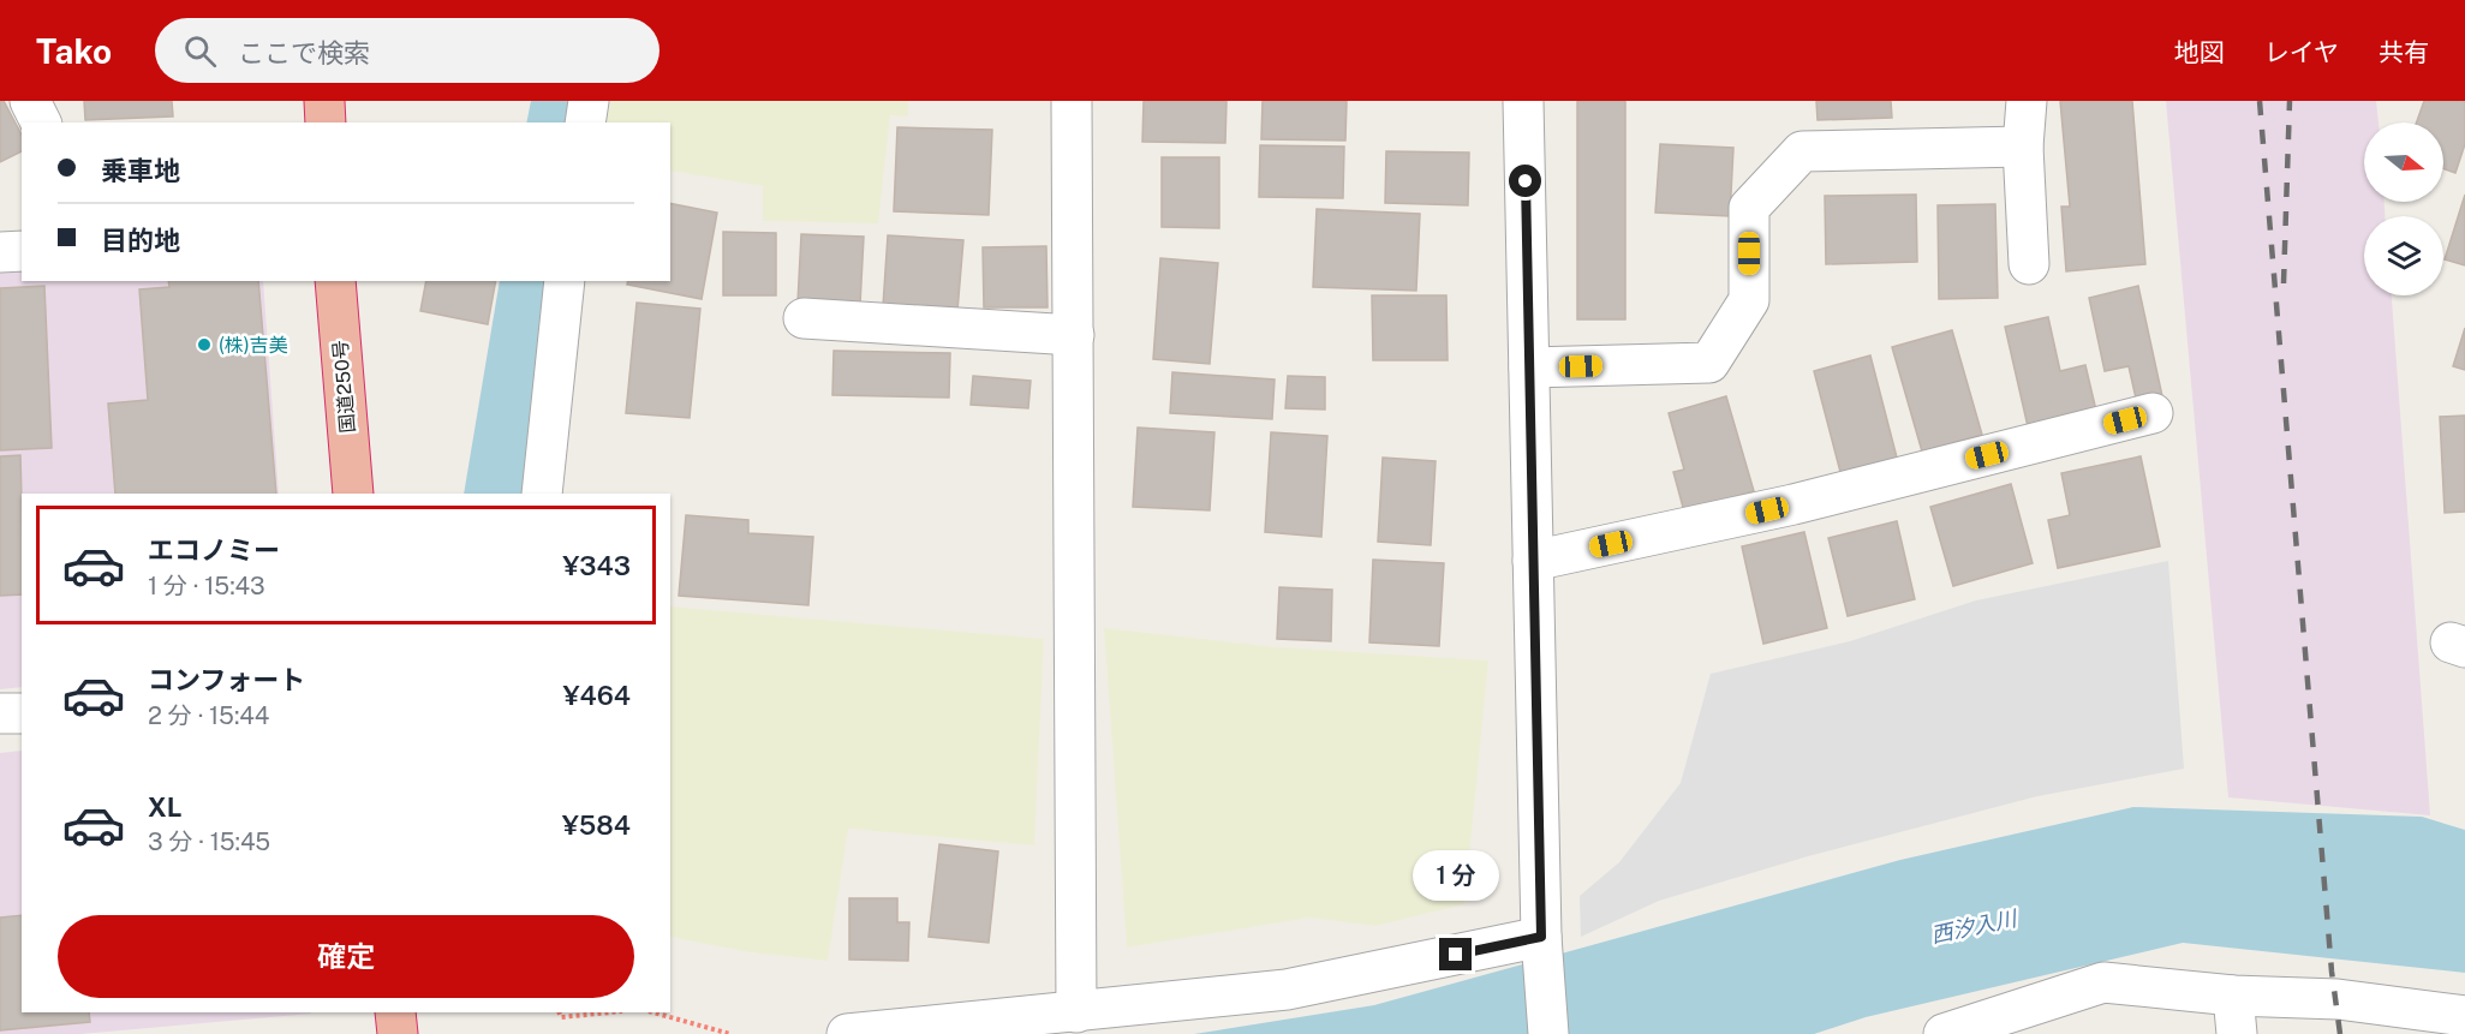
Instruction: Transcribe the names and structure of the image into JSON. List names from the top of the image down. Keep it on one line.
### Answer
{"streets":{"highway":["国道250号"]},"water":["西汐入川"],"places":["(株)吉美"],"north":"right","page":{"header":"Tako","search":"ここで検索","nav":["地図","レイヤ","共有"],"banner":["乗車地","目的地"],"list":[{"name":"エコノミー","note":"1 分 · 15:43","value":"¥343"},{"name":"コンフォート","note":"2 分 · 15:44","value":"¥464"},{"name":"XL","note":"3 分 · 15:45","value":"¥584"}],"bubble":"1 分","buttons":"確定"}}
